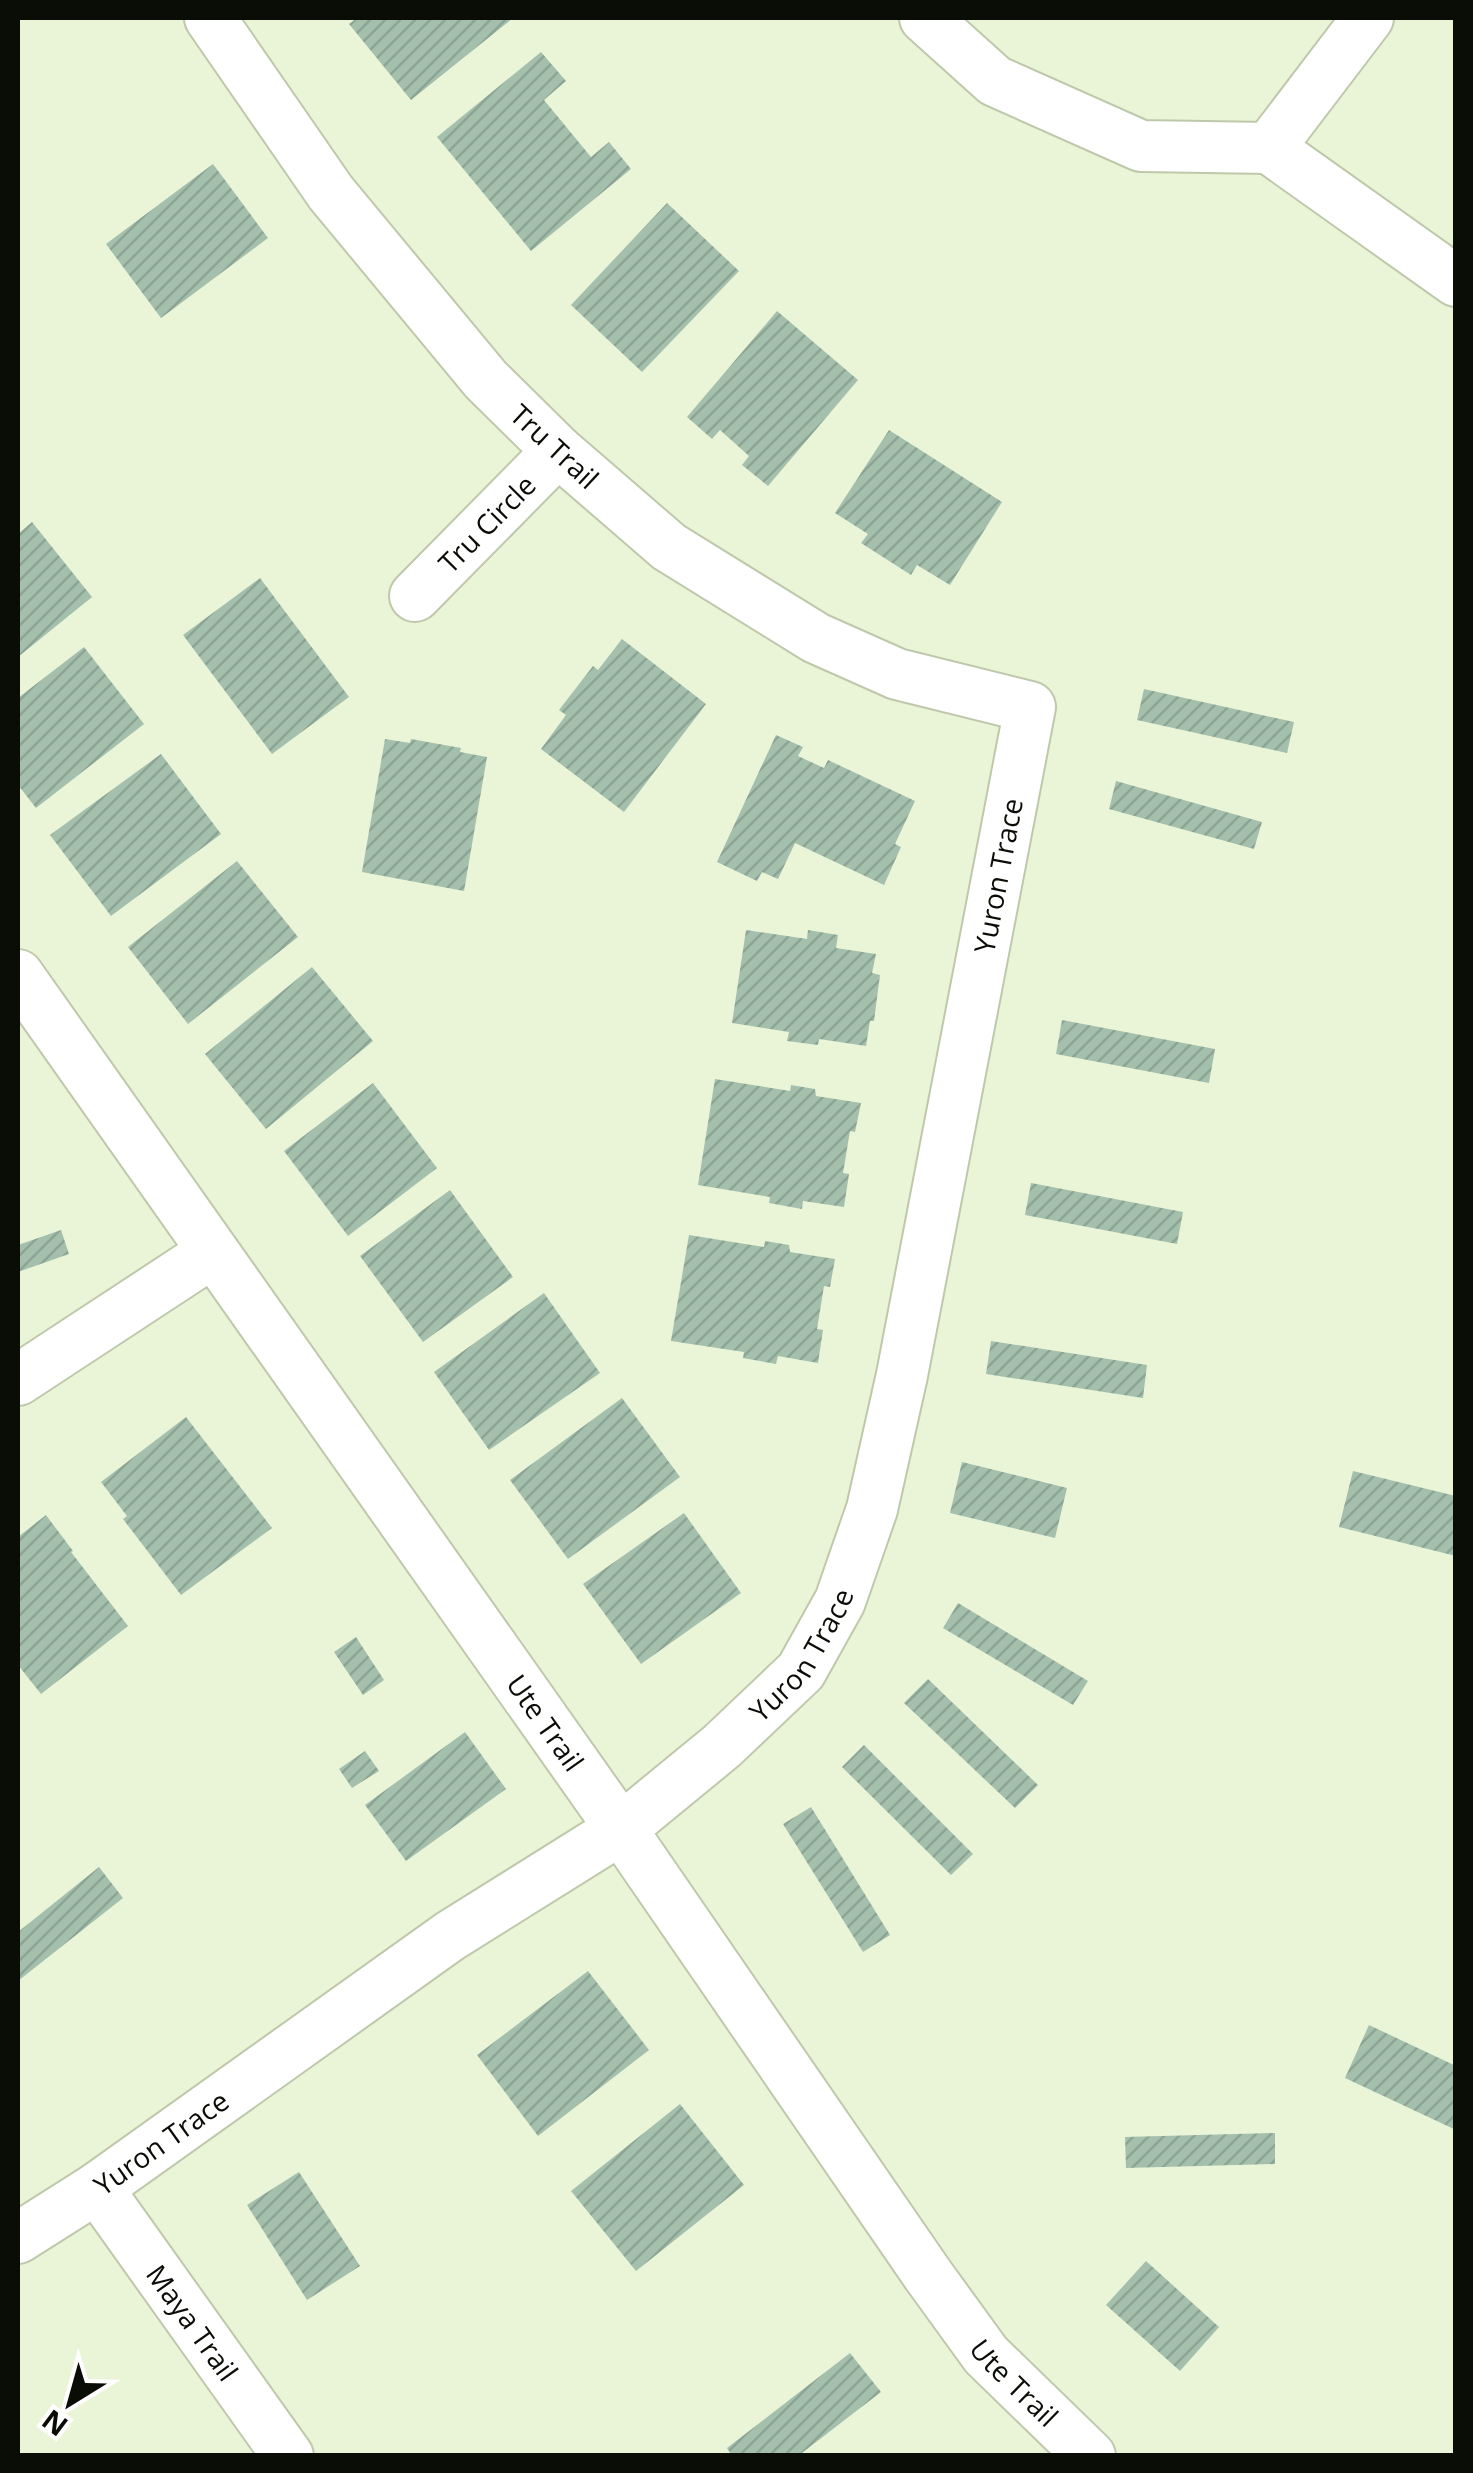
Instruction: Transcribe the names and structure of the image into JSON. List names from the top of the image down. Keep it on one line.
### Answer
{"streets":{"street":["Tru Trail","Tru Circle","Yuron Trace","Ute Trail","Maya Trail"]},"crossings":[["Tru Trail","Tru Circle"],["Tru Trail","Yuron Trace"],["Yuron Trace","Ute Trail"],["Yuron Trace","Maya Trail"]],"north":"bottom left"}
